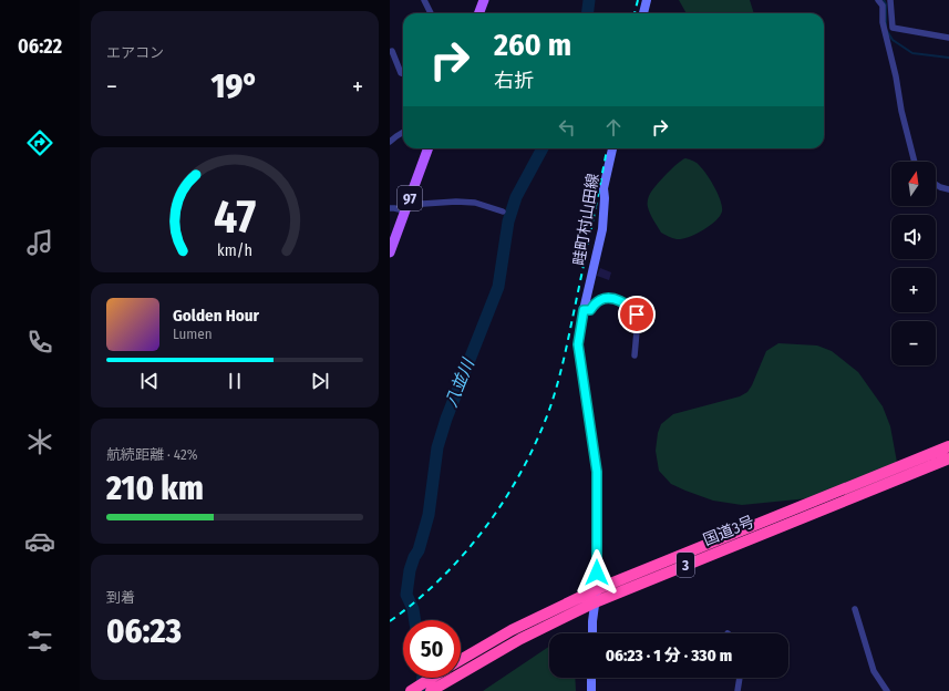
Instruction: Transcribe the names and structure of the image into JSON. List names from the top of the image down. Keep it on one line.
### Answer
{"streets":{"highway":["国道3号","3"],"main road":["97","畦町村山田線"]},"crossings":[["畦町村山田線","国道3号"]],"water":["八並川"],"north":"top","page":{"tabs":"06:22","tile":["エアコン",["航続距離 · 42%","210 km"],["到着","06:23"]],"turn":["260 m","右折"],"heat":["−","19°","+"],"map_buttons":["+","−"],"song":["Golden Hour","Lumen"],"limit":"50","trip":"06:23 · 1 分 · 330 m","gauge":["47","km/h"]}}
